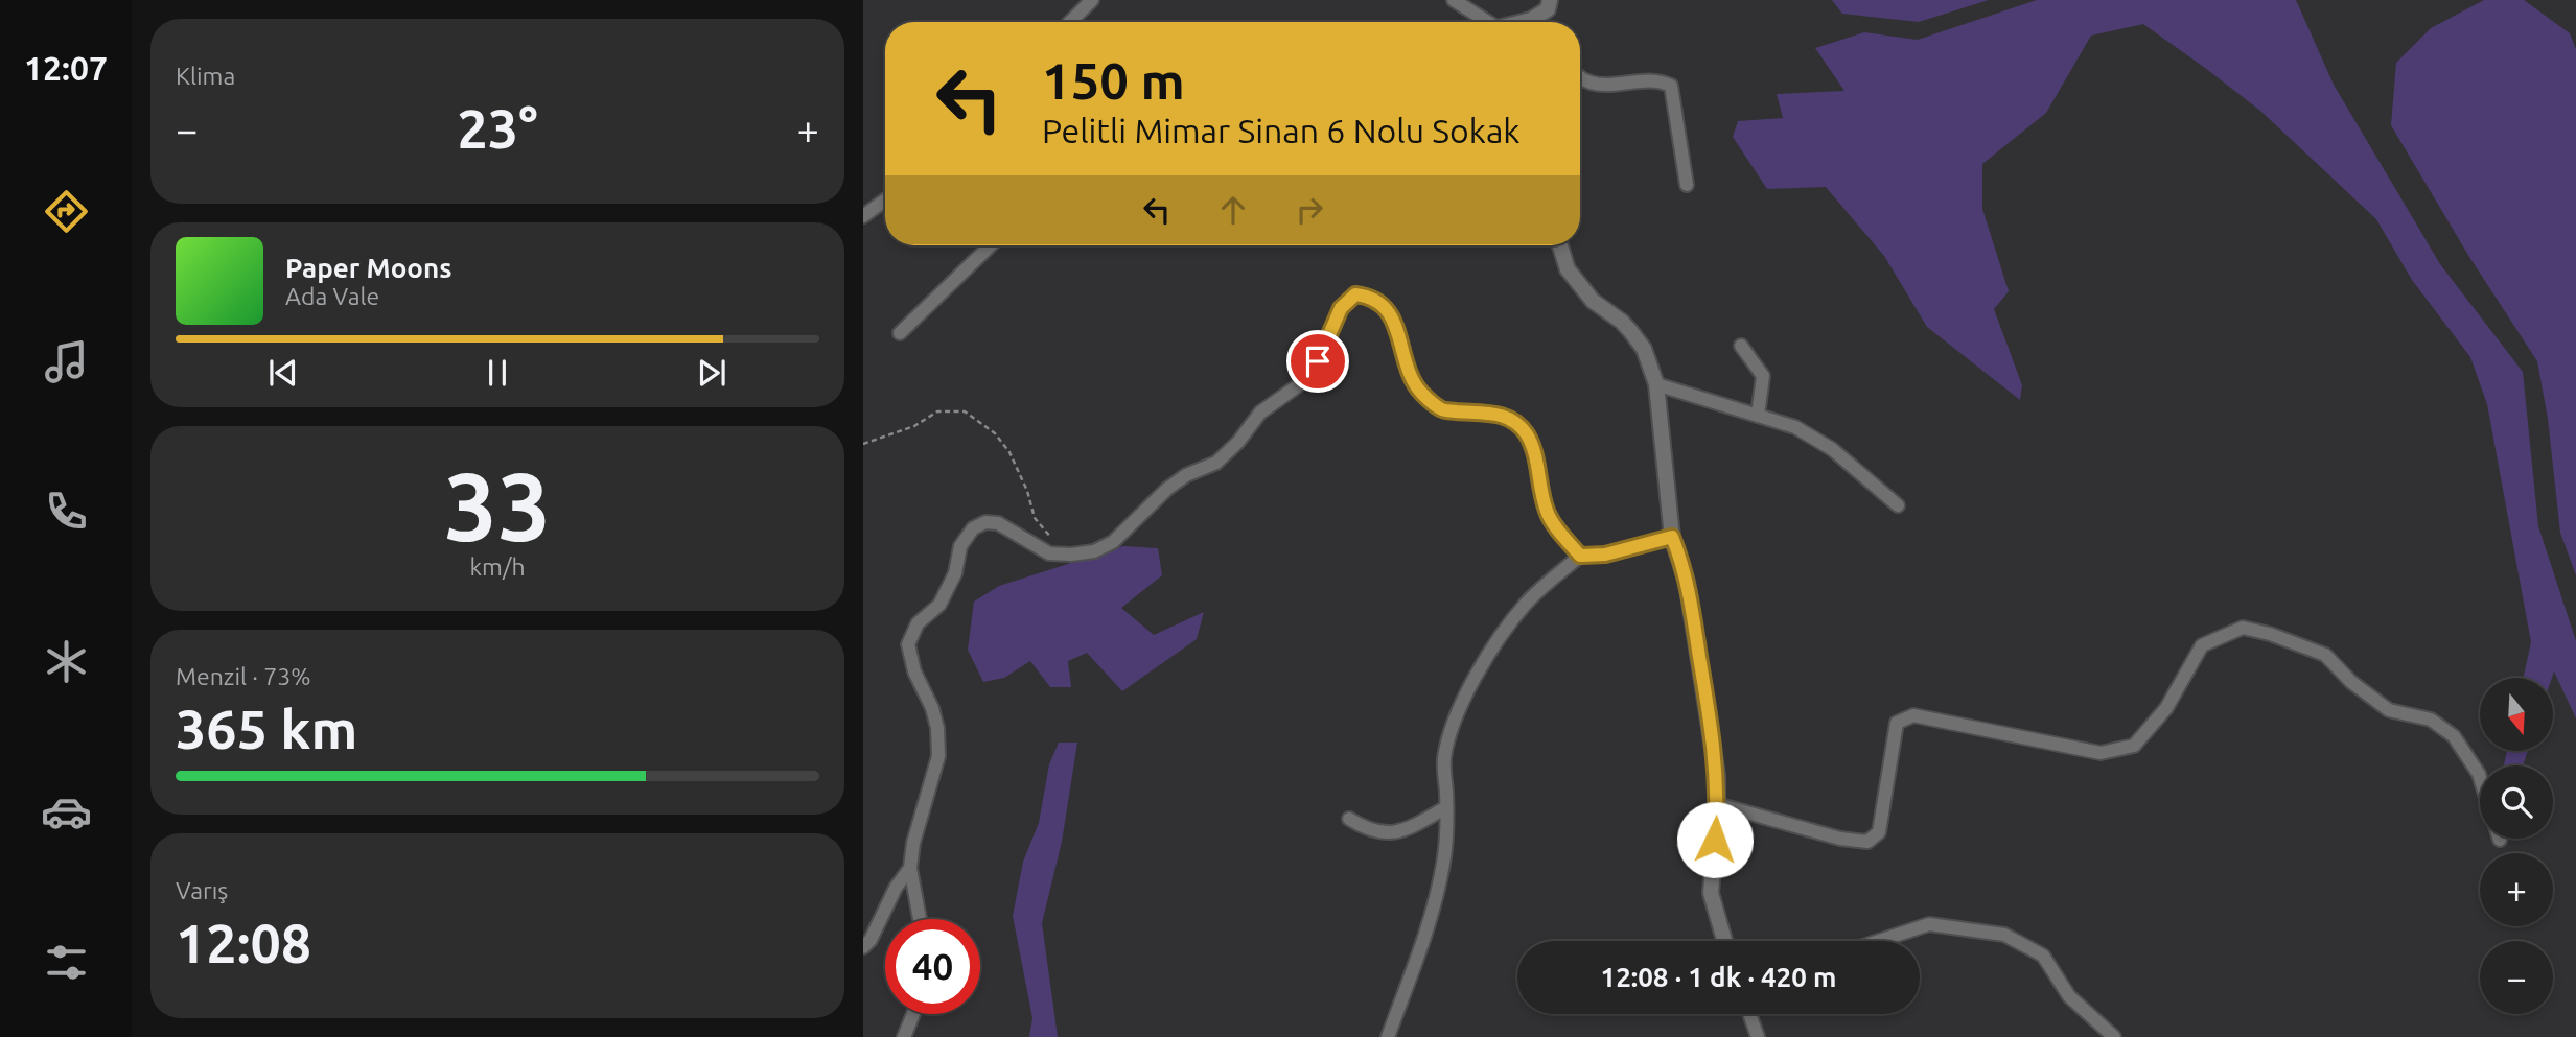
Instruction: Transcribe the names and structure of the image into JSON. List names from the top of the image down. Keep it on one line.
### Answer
{"north":"bottom","page":{"tabs":"12:07","tile":["Klima",["33","km/h"],["Menzil · 73%","365 km"],["Varış","12:08"]],"turn":["150 m","Pelitli Mimar Sinan 6 Nolu Sokak"],"heat":["−","23°","+"],"song":["Paper Moons","Ada Vale"],"map_buttons":["+","−"],"limit":"40","trip":"12:08 · 1 dk · 420 m"}}
